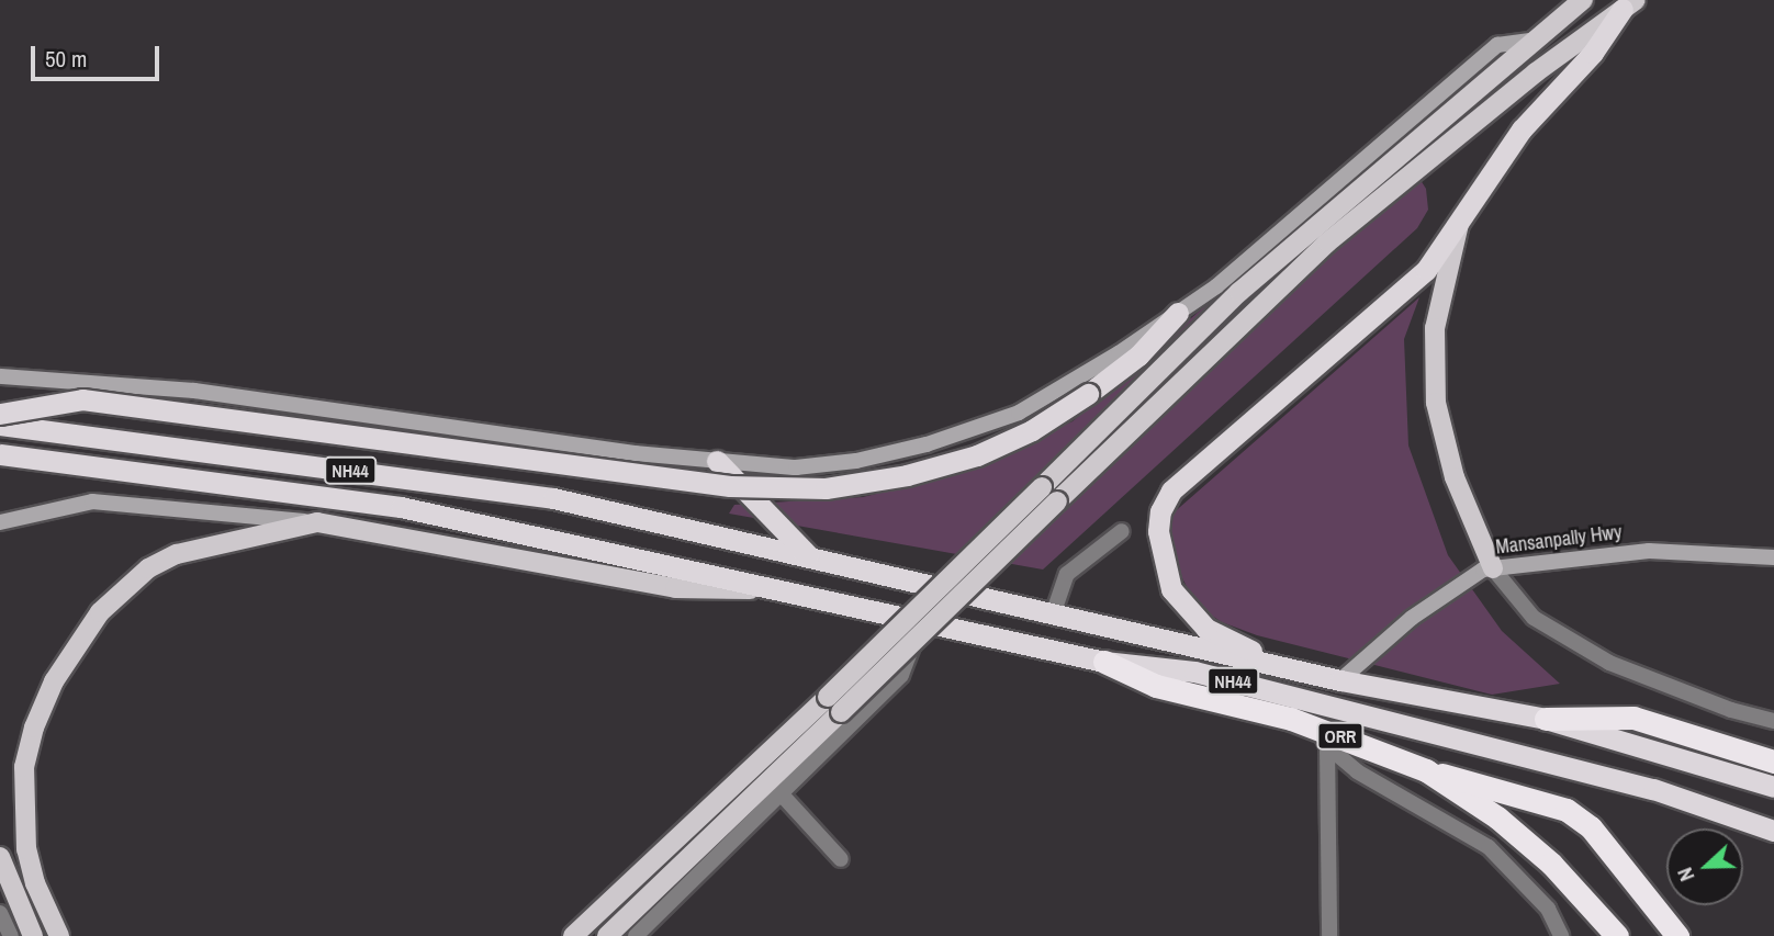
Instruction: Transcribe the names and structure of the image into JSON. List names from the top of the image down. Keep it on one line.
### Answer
{"streets":{"highway":["NH44","ORR"],"main road":["Mansanpally Hwy"]},"crossings":[["NH44","Mansanpally Hwy"],["NH44","ORR"]],"scale_bar":"50 m","north":"left"}
